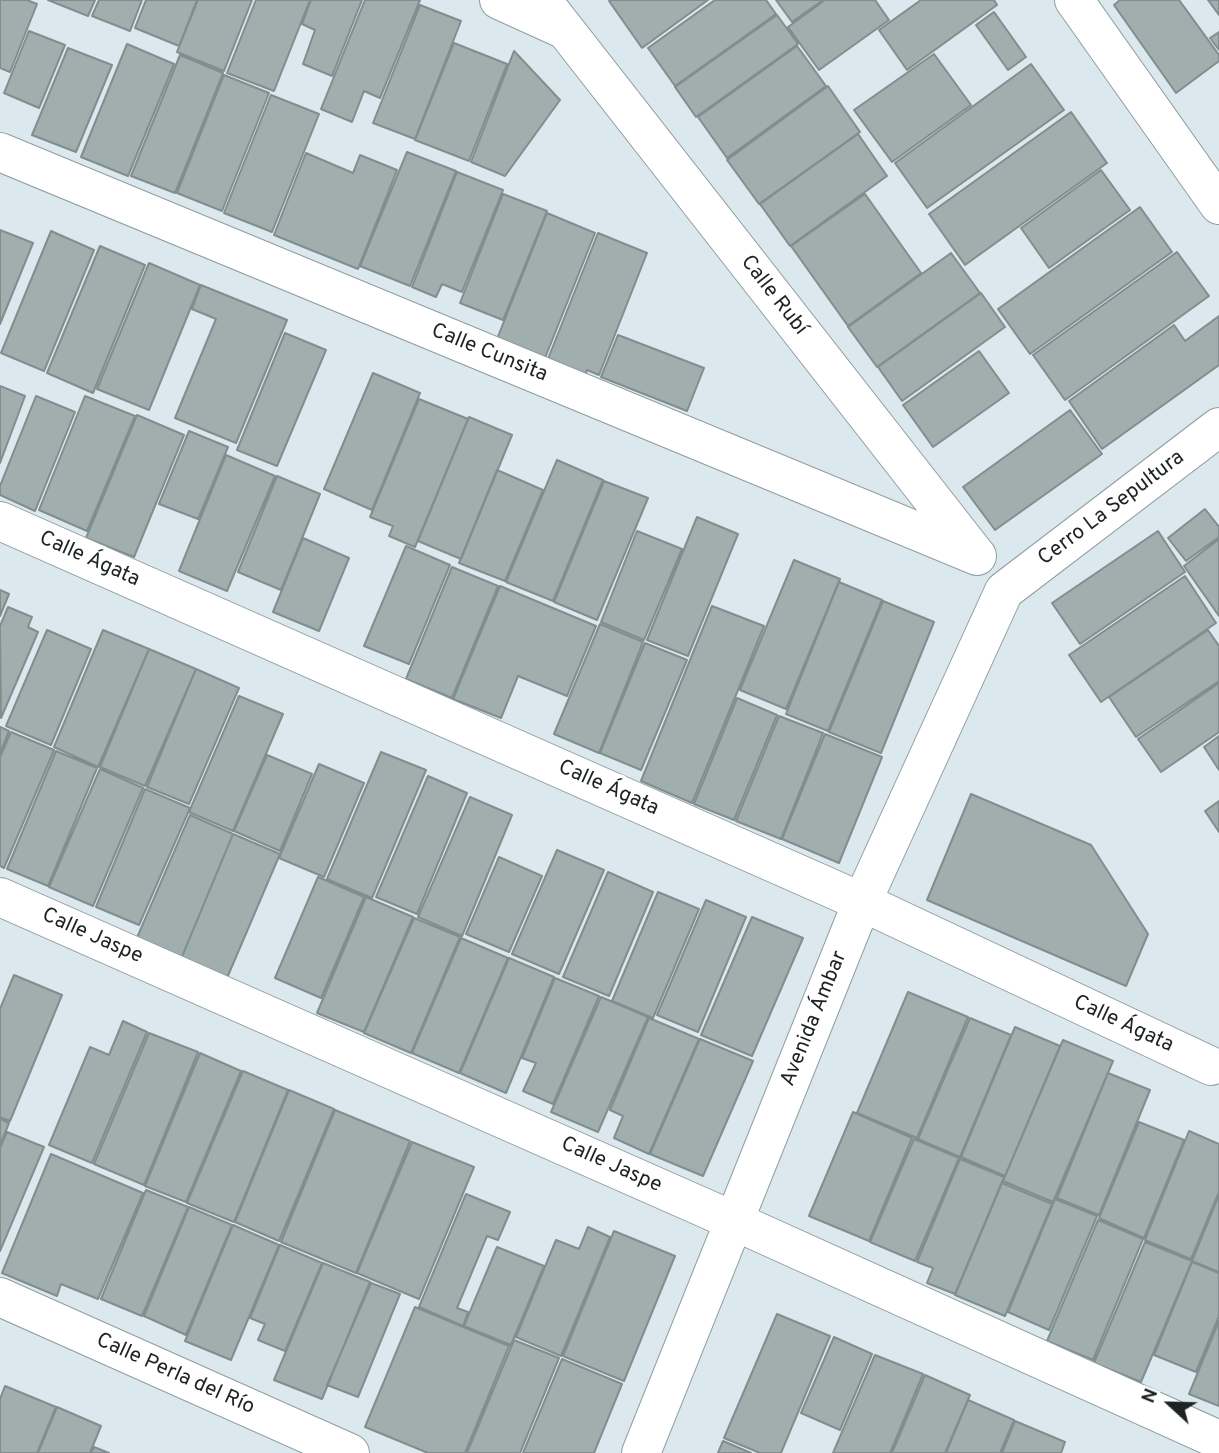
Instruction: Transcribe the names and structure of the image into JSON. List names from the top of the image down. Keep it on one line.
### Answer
{"streets":{"street":["Calle Rubí","Calle Cunsita","Cerro La Sepultura","Calle Ágata","Calle Jaspe","Avenida Ámbar","Calle Perla del Río"]},"crossings":[["Calle Rubí","Calle Cunsita"],["Calle Rubí","Cerro La Sepultura"],["Calle Rubí","Avenida Ámbar"],["Cerro La Sepultura","Avenida Ámbar"],["Calle Ágata","Avenida Ámbar"],["Calle Jaspe","Avenida Ámbar"]],"north":"left"}
